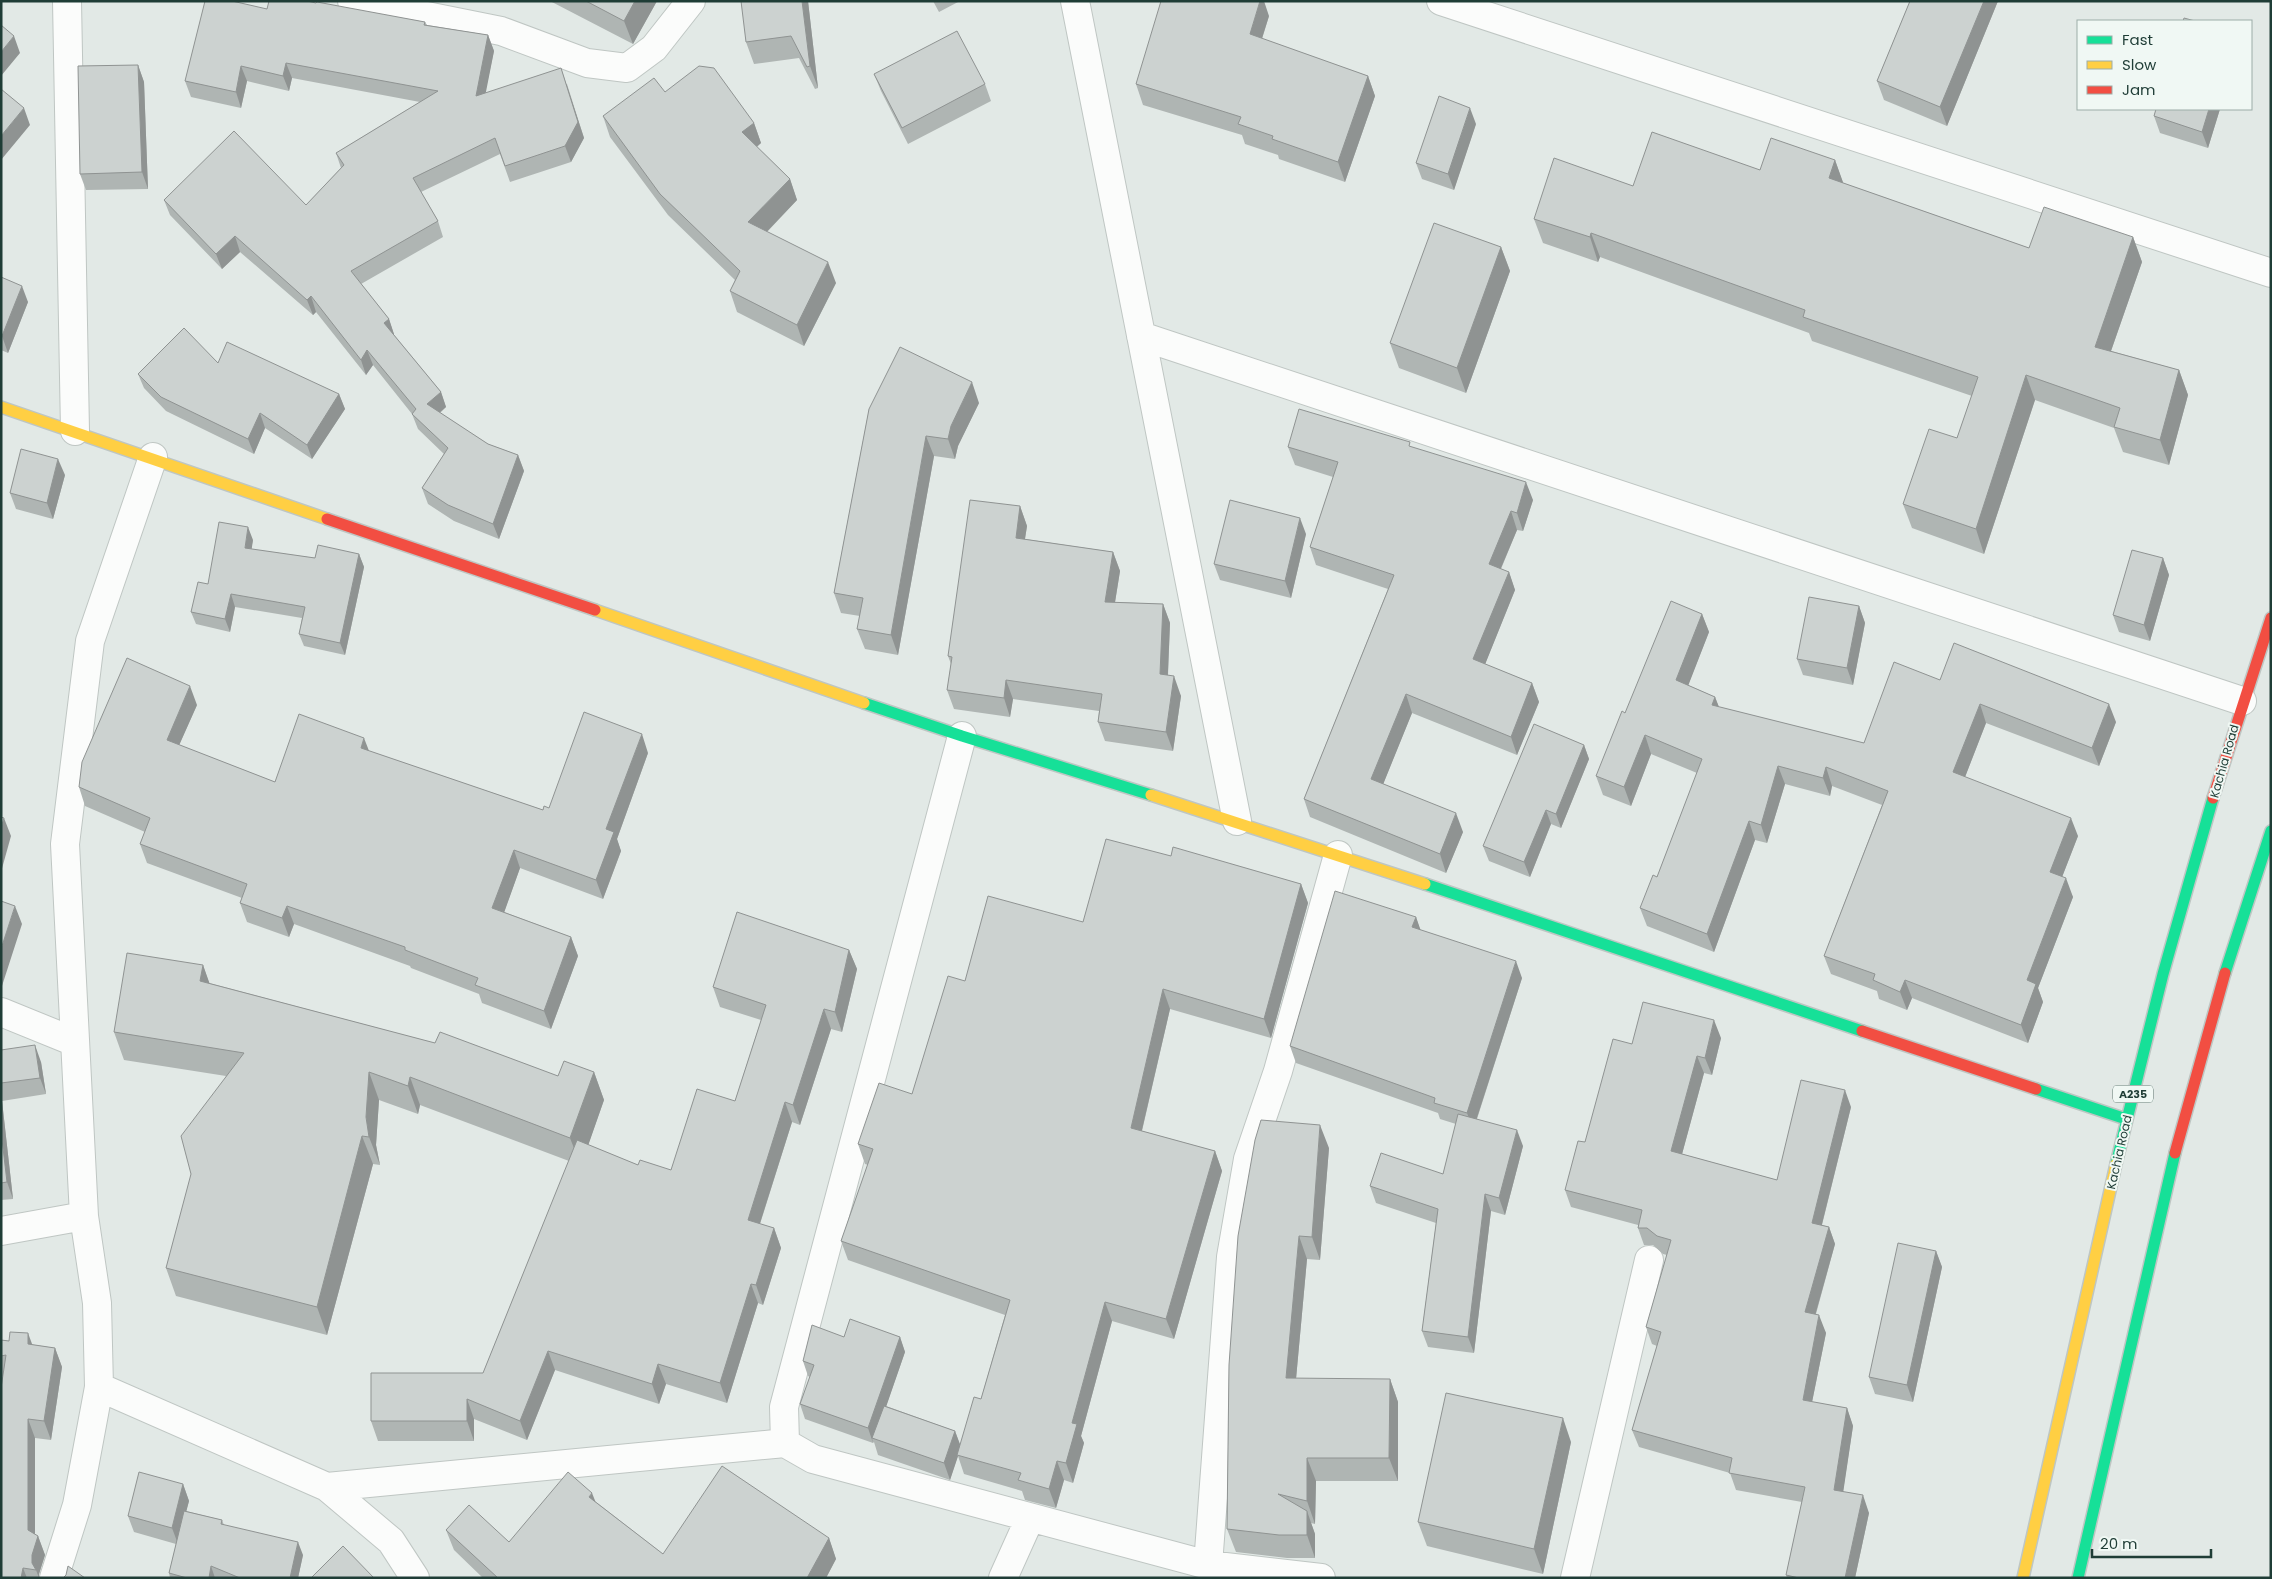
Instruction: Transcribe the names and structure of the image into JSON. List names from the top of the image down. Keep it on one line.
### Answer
{"streets":{"main road":["Kachia Road","A235"]},"legend":["Fast","Slow","Jam"],"scale_bar":"20 m"}
